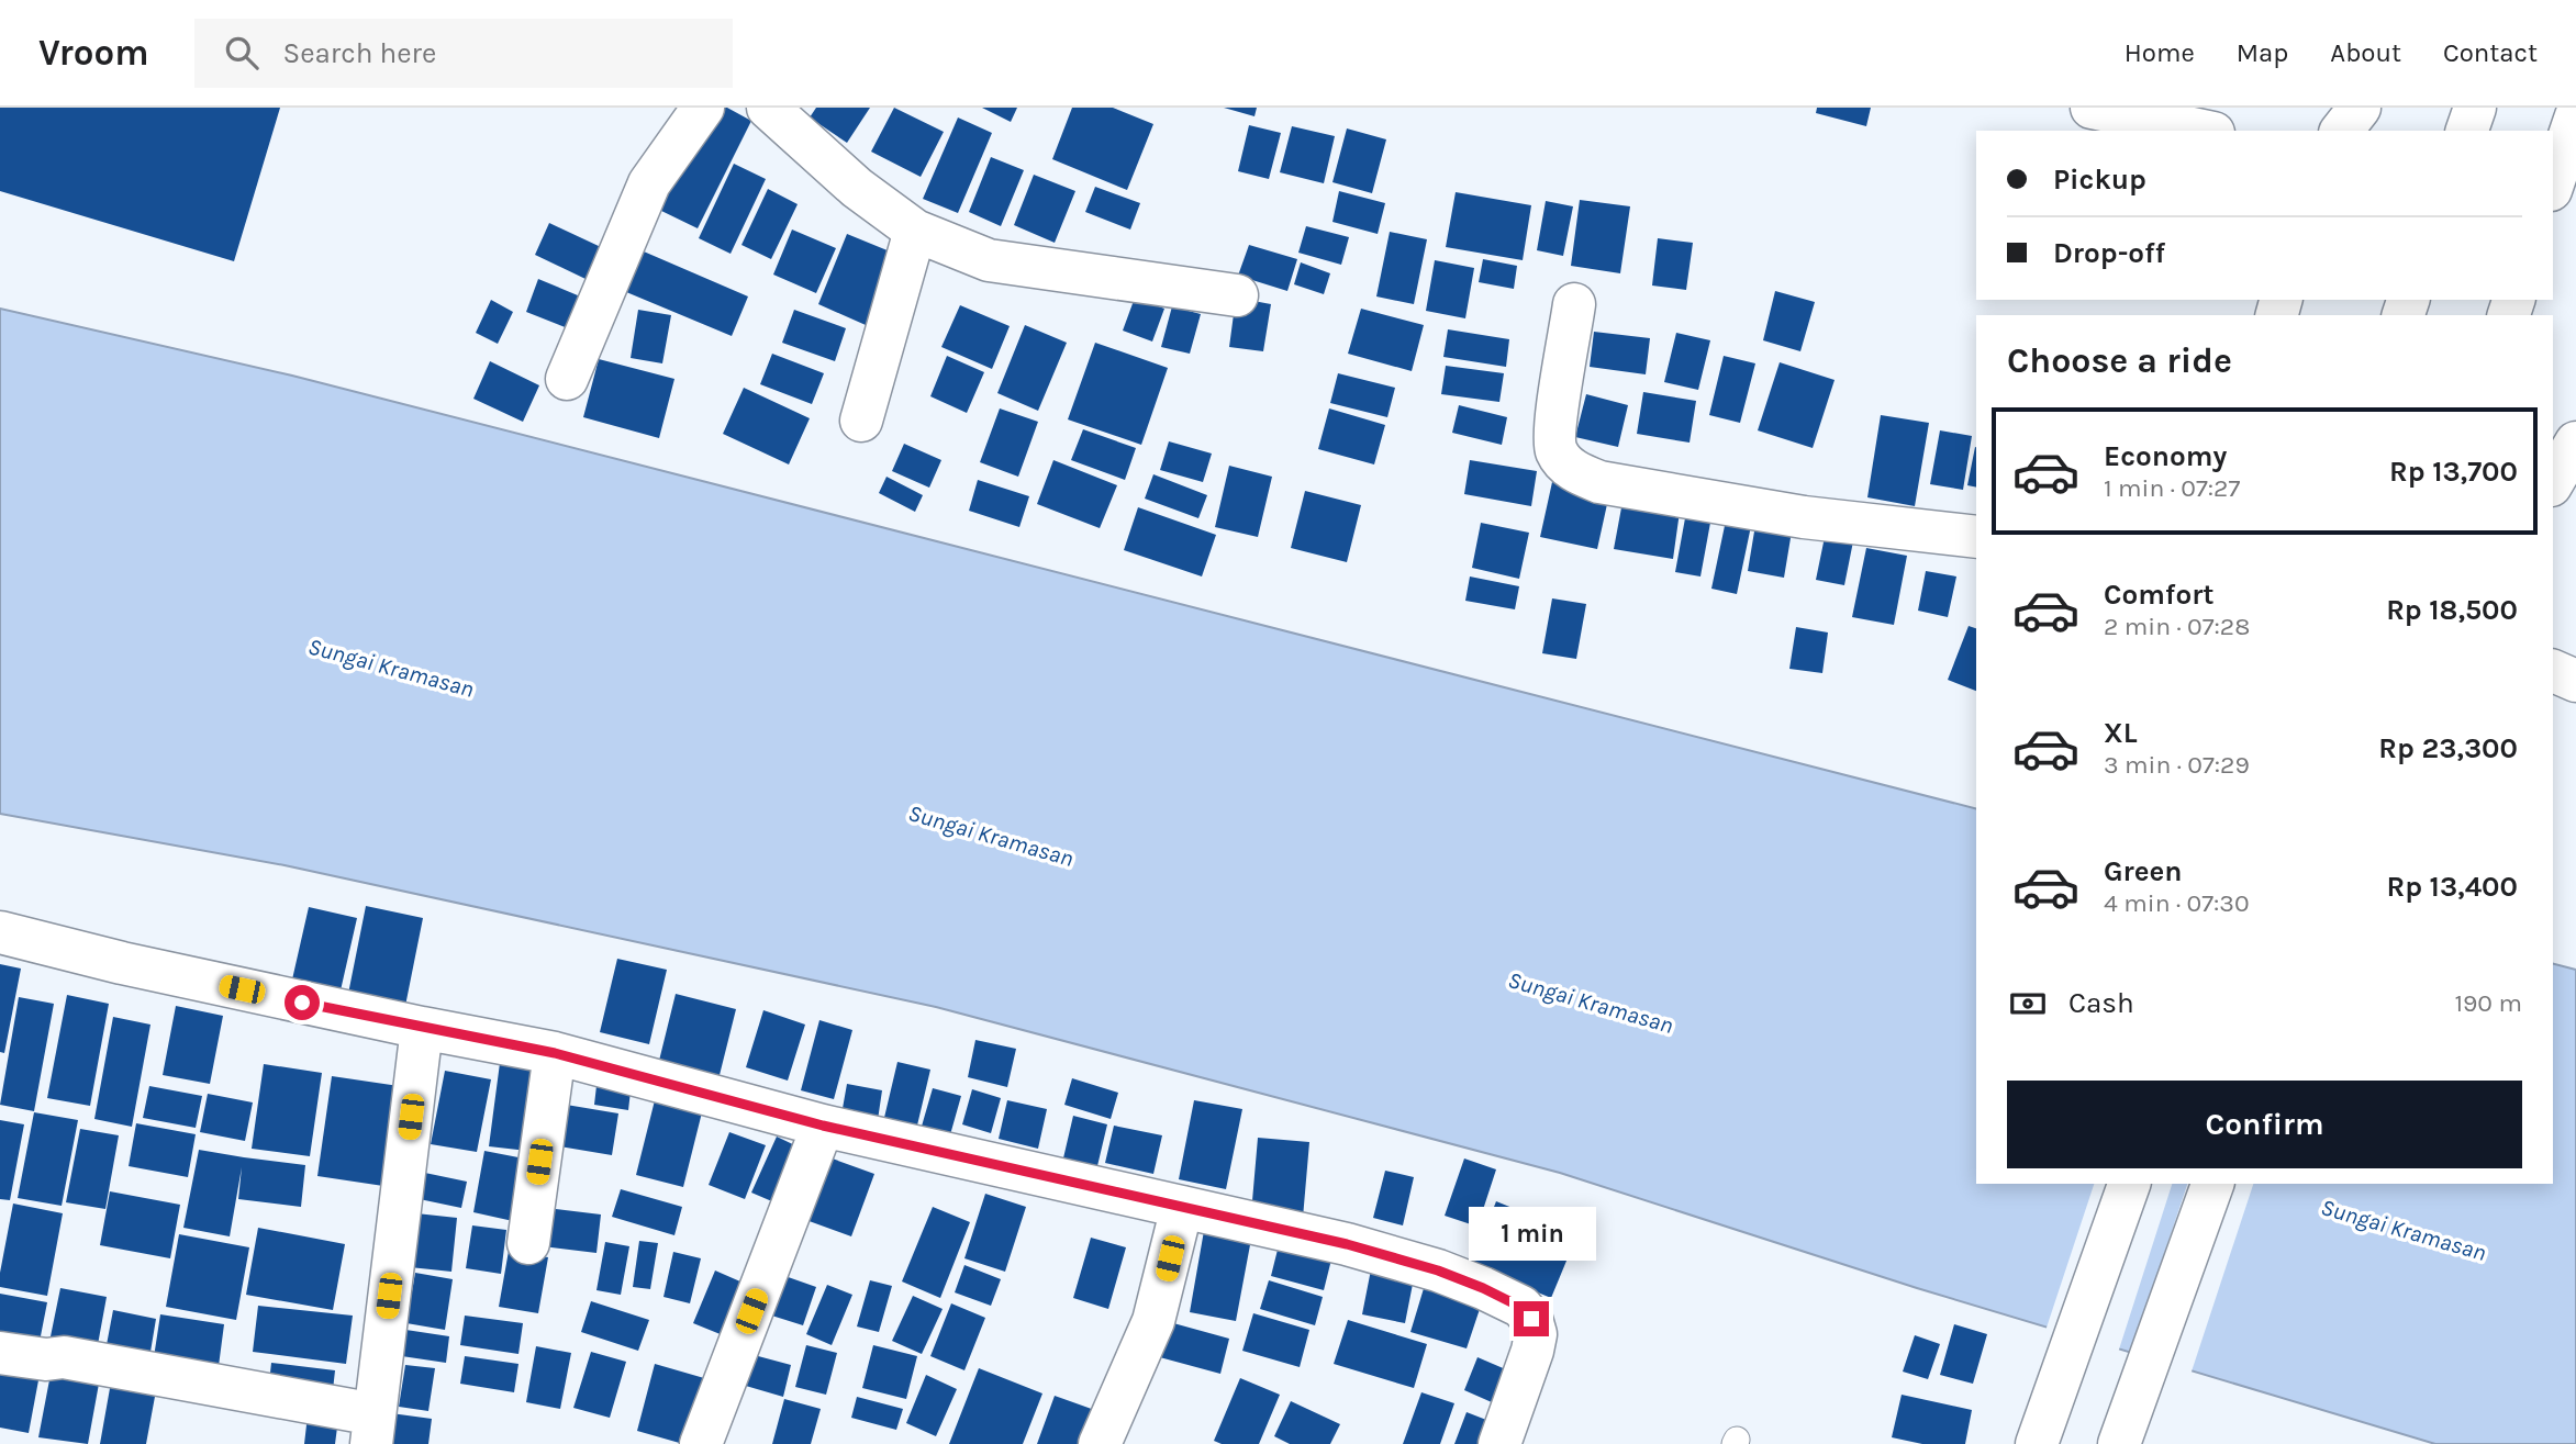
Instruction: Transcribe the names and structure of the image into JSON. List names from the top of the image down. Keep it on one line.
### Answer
{"water":["Sungai Kramasan"],"page":{"header":"Vroom","search":"Search here","nav":["Home","Map","About","Contact"],"banner":["Pickup","Drop-off"],"heading":"Choose a ride","list":[{"name":"Economy","note":"1 min · 07:27","value":"Rp 13,700"},{"name":"Comfort","note":"2 min · 07:28","value":"Rp 18,500"},{"name":"XL","note":"3 min · 07:29","value":"Rp 23,300"},{"name":"Green","note":"4 min · 07:30","value":"Rp 13,400"}],"pay":["Cash","190 m"],"buttons":"Confirm","bubble":"1 min"}}
